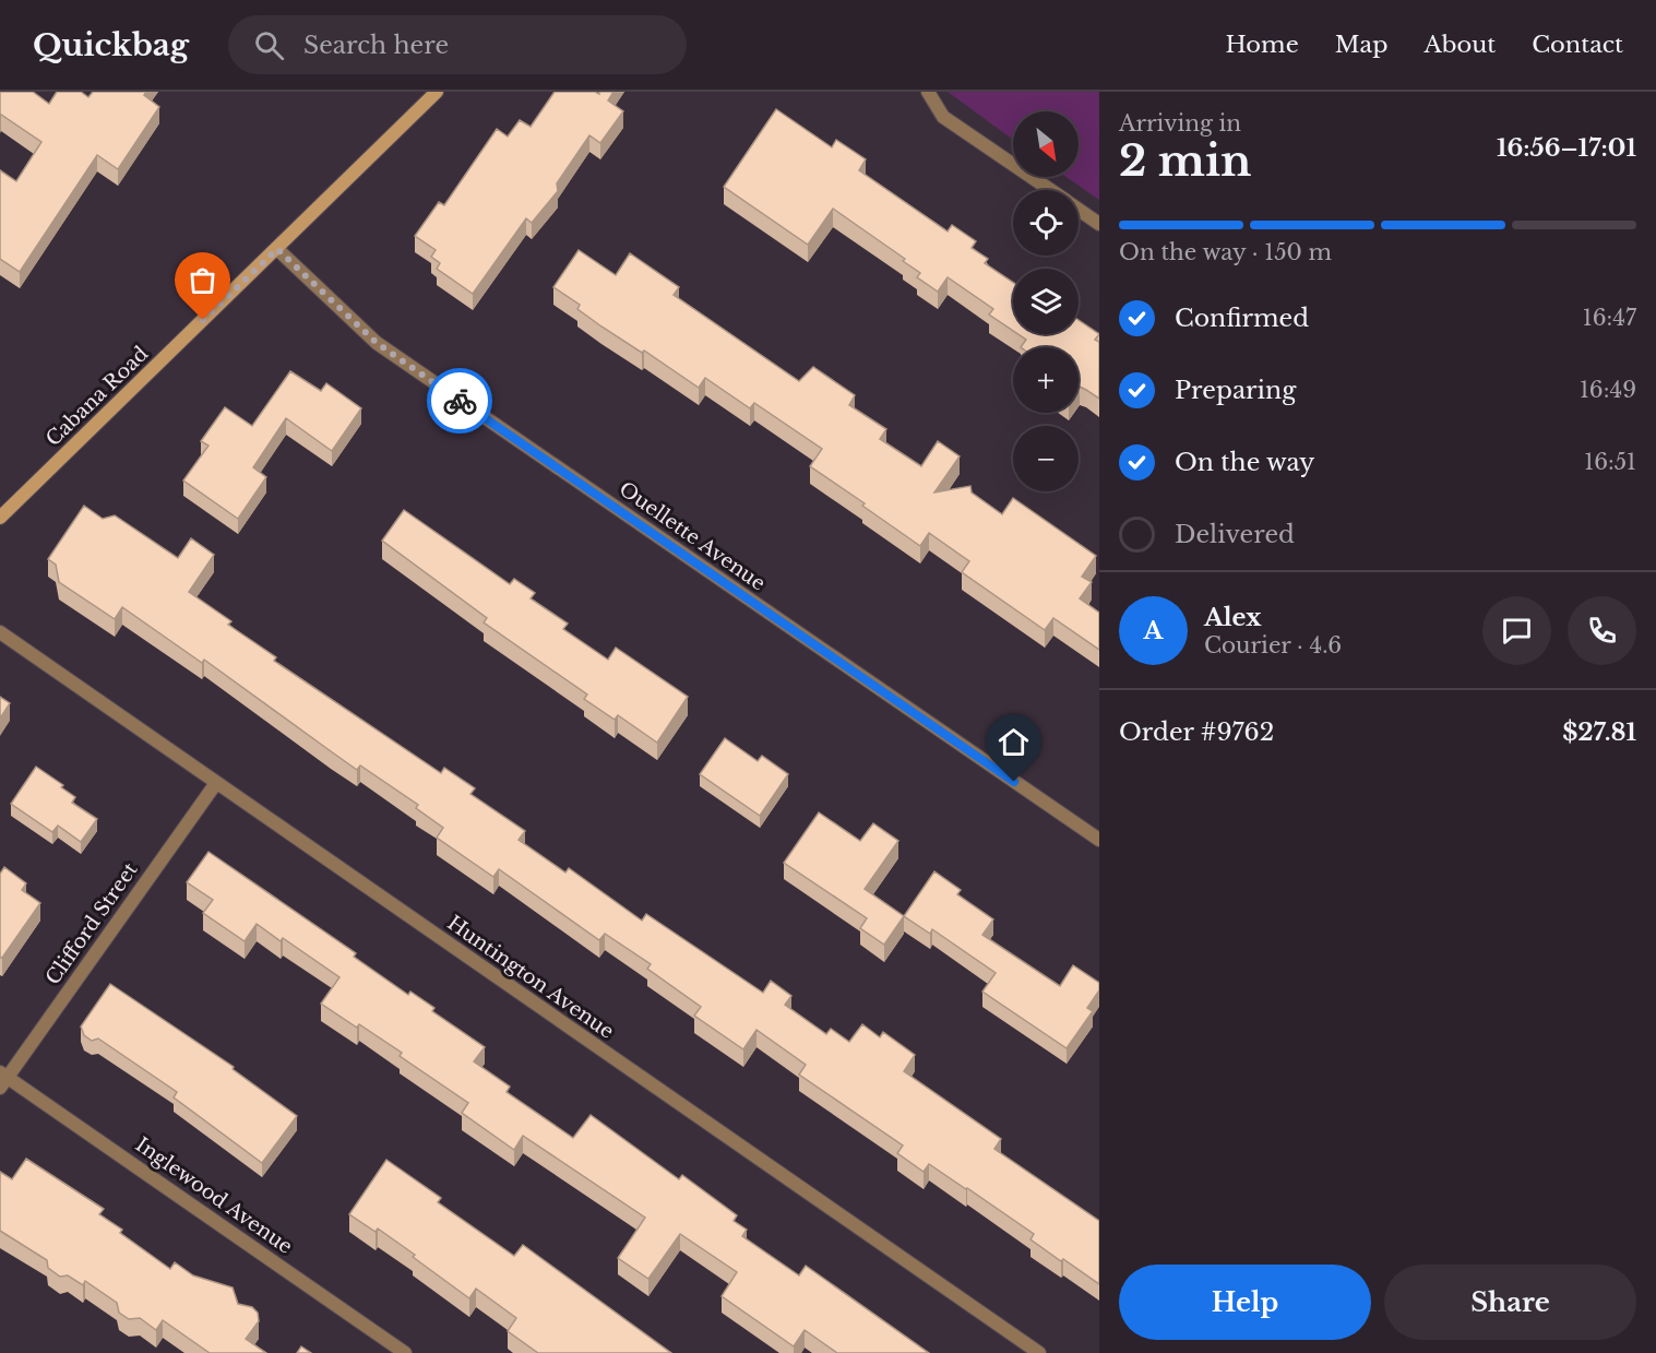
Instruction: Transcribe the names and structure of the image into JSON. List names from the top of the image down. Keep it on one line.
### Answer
{"streets":{"main road":["Cabana Road"],"street":["Ouellette Avenue","Clifford Street","Huntington Avenue","Inglewood Avenue"]},"crossings":[["Cabana Road","Ouellette Avenue"],["Clifford Street","Huntington Avenue"],["Clifford Street","Inglewood Avenue"]],"north":"bottom right","page":{"header":"Quickbag","search":"Search here","nav":["Home","Map","About","Contact"],"heading":["2 min","Arriving in","16:56–17:01"],"panel":["Alex","Courier · 4.6","Order #9762","$27.81"],"map_buttons":["+","−"],"bar":"On the way · 150 m","list":[["Confirmed","16:47"],["Preparing","16:49"],["On the way","16:51"],"Delivered"],"round":"A","buttons":["Help","Share"]}}
